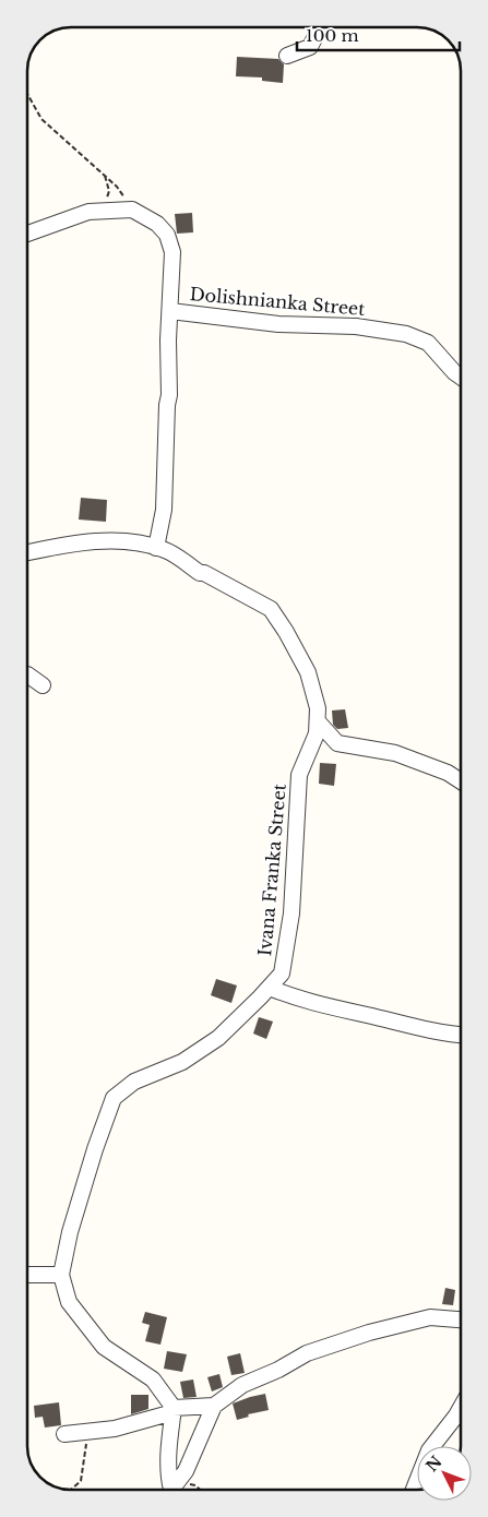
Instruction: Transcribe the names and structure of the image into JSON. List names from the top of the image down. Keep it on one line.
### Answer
{"streets":{"street":["Dolishnianka Street","Ivana Franka Street"]},"crossings":[["Dolishnianka Street","Ivana Franka Street"]],"scale_bar":"100 m","north":"top left"}
